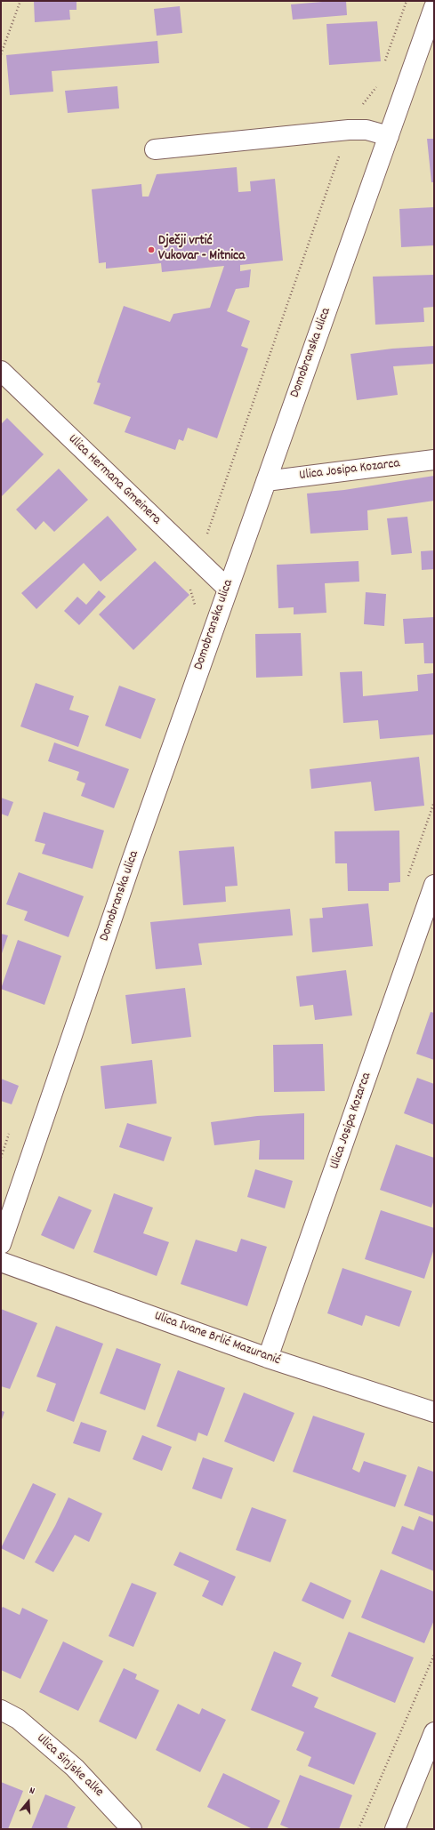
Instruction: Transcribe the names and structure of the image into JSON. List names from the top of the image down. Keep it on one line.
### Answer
{"streets":{"street":["Domobranska ulica","Ulica Josipa Kozarca","Ulica Hermana Gmeinera","Ulica Ivane Brlić Mazuranić","Ulica Sinjske alke"]},"crossings":[["Domobranska ulica","Ulica Josipa Kozarca"],["Domobranska ulica","Ulica Hermana Gmeinera"],["Ulica Josipa Kozarca","Ulica Ivane Brlić Mazuranić"]],"places":["Dječji vrtić Vukovar - Mitnica"],"north":"top"}
